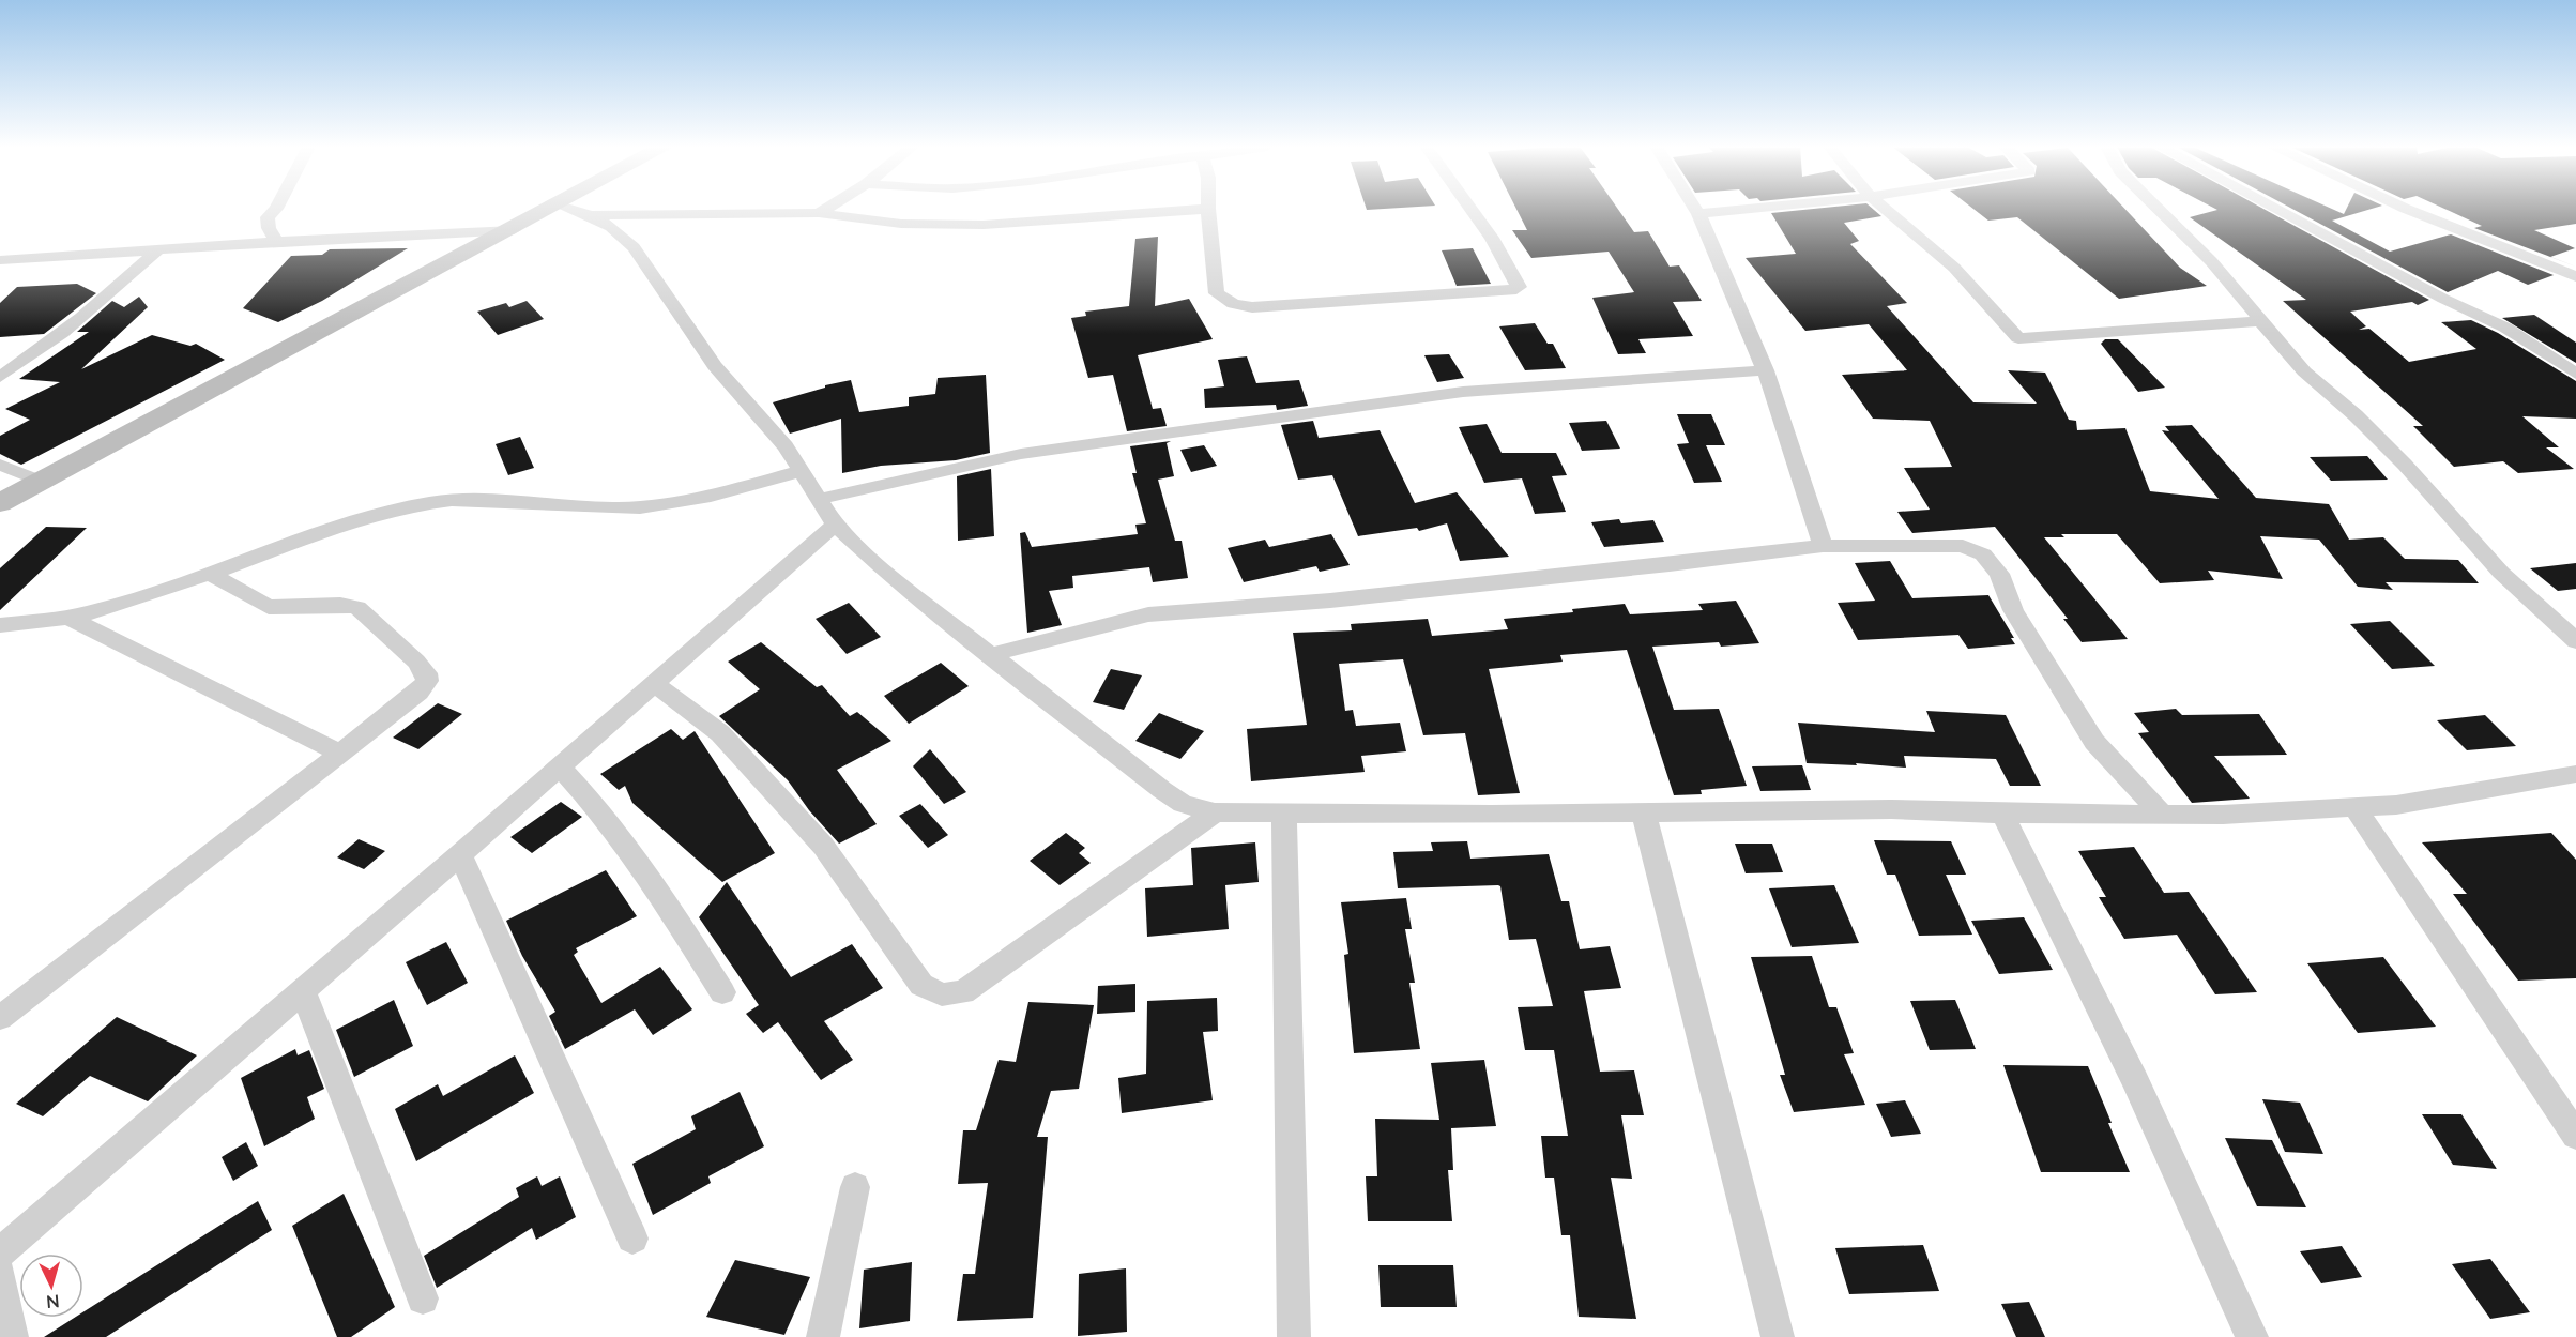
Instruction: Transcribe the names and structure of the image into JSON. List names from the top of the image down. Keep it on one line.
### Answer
{"north":"bottom"}
